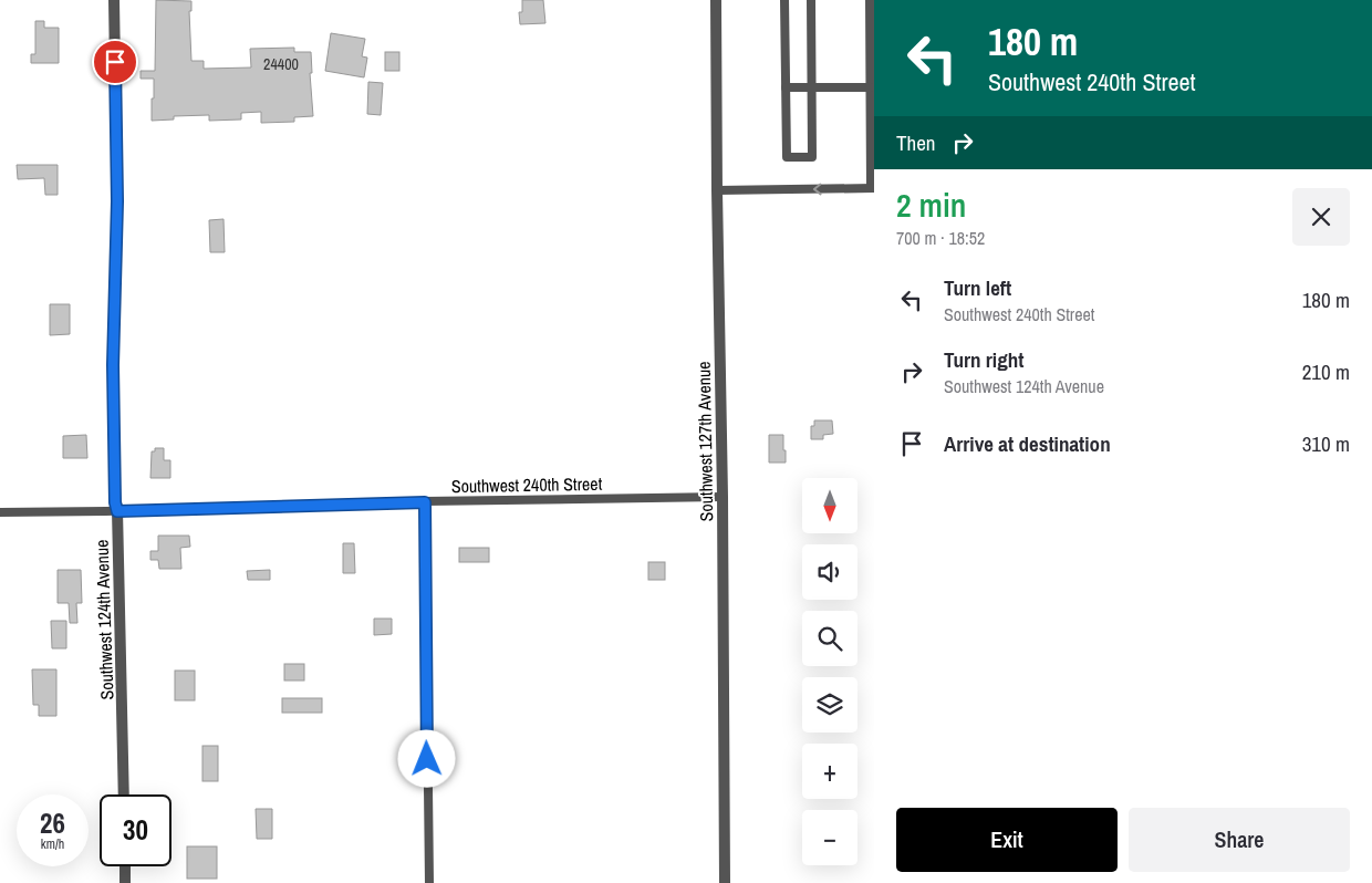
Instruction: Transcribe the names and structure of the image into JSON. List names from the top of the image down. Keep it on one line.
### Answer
{"streets":{"street":["Southwest 127th Avenue","Southwest 240th Street","Southwest 124th Avenue"]},"crossings":[["Southwest 127th Avenue","Southwest 240th Street"],["Southwest 240th Street","Southwest 124th Avenue"]],"house_numbers":["24400"],"north":"bottom","page":{"turn":["180 m","Southwest 240th Street"],"then":"Then","heading":["2 min","700 m · 18:52"],"list":[{"name":"Turn left","note":"Southwest 240th Street","value":"180 m"},{"name":"Turn right","note":"Southwest 124th Avenue","value":"210 m"},{"name":"Arrive at destination","value":"310 m"}],"map_buttons":["+","−"],"speed":"26 km/h","limit":"30","buttons":["Exit","Share"]}}
